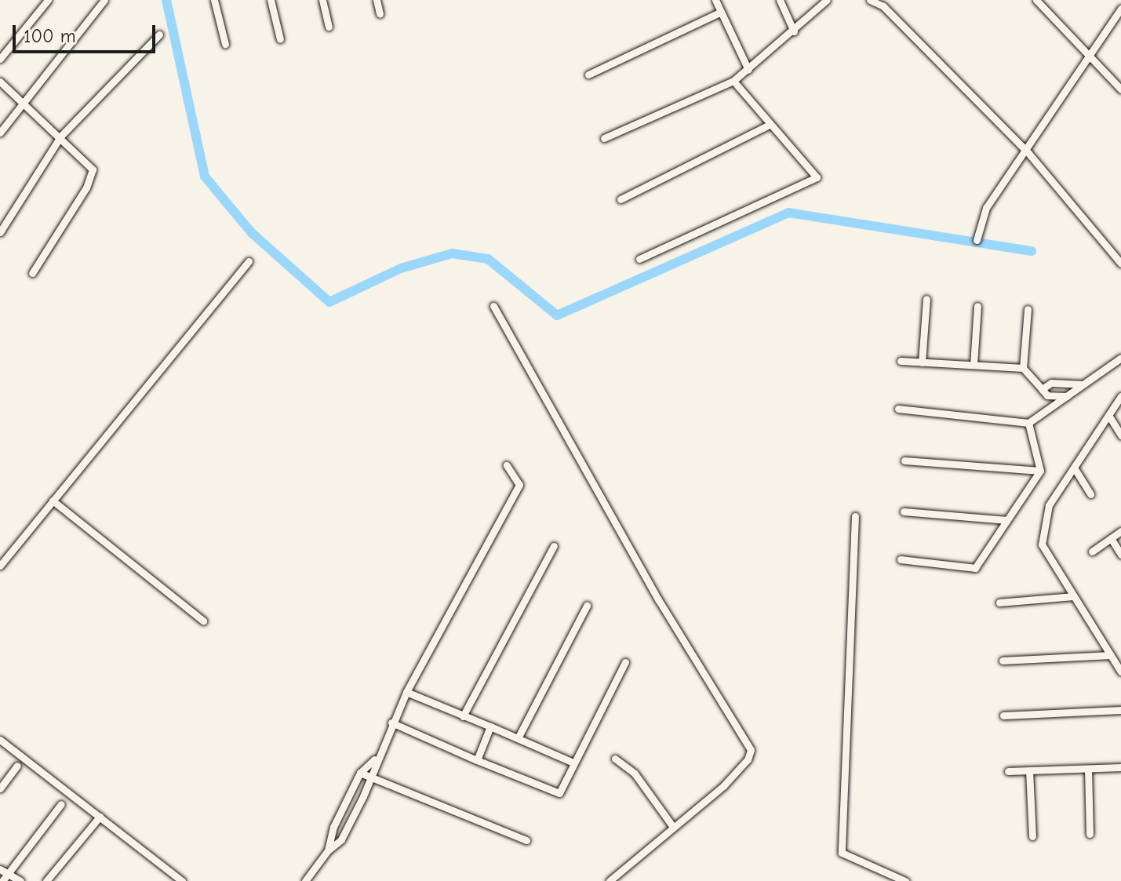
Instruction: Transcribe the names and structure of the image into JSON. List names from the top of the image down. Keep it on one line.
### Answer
{"scale_bar":"100 m"}
